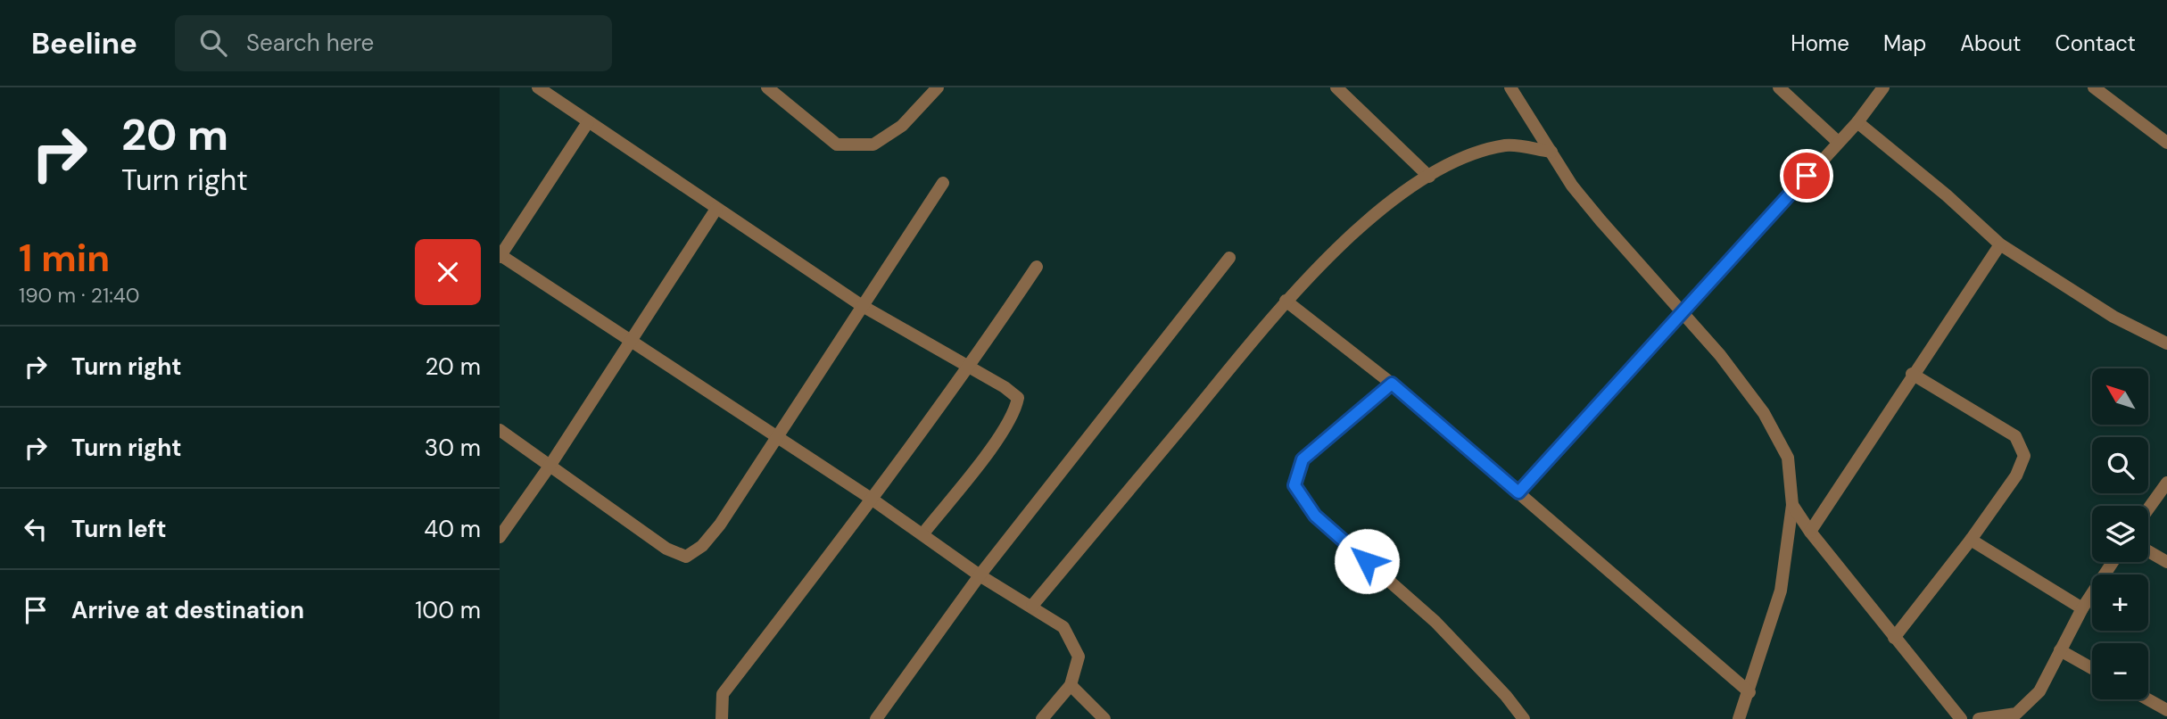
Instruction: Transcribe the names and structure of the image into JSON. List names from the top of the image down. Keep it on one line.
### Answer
{"north":"top left","page":{"header":"Beeline","search":"Search here","nav":["Home","Map","About","Contact"],"turn":["20 m","Turn right"],"heading":["1 min","190 m · 21:40"],"list":[{"name":"Turn right","value":"20 m"},{"name":"Turn right","value":"30 m"},{"name":"Turn left","value":"40 m"},{"name":"Arrive at destination","value":"100 m"}],"map_buttons":["+","−"]}}
